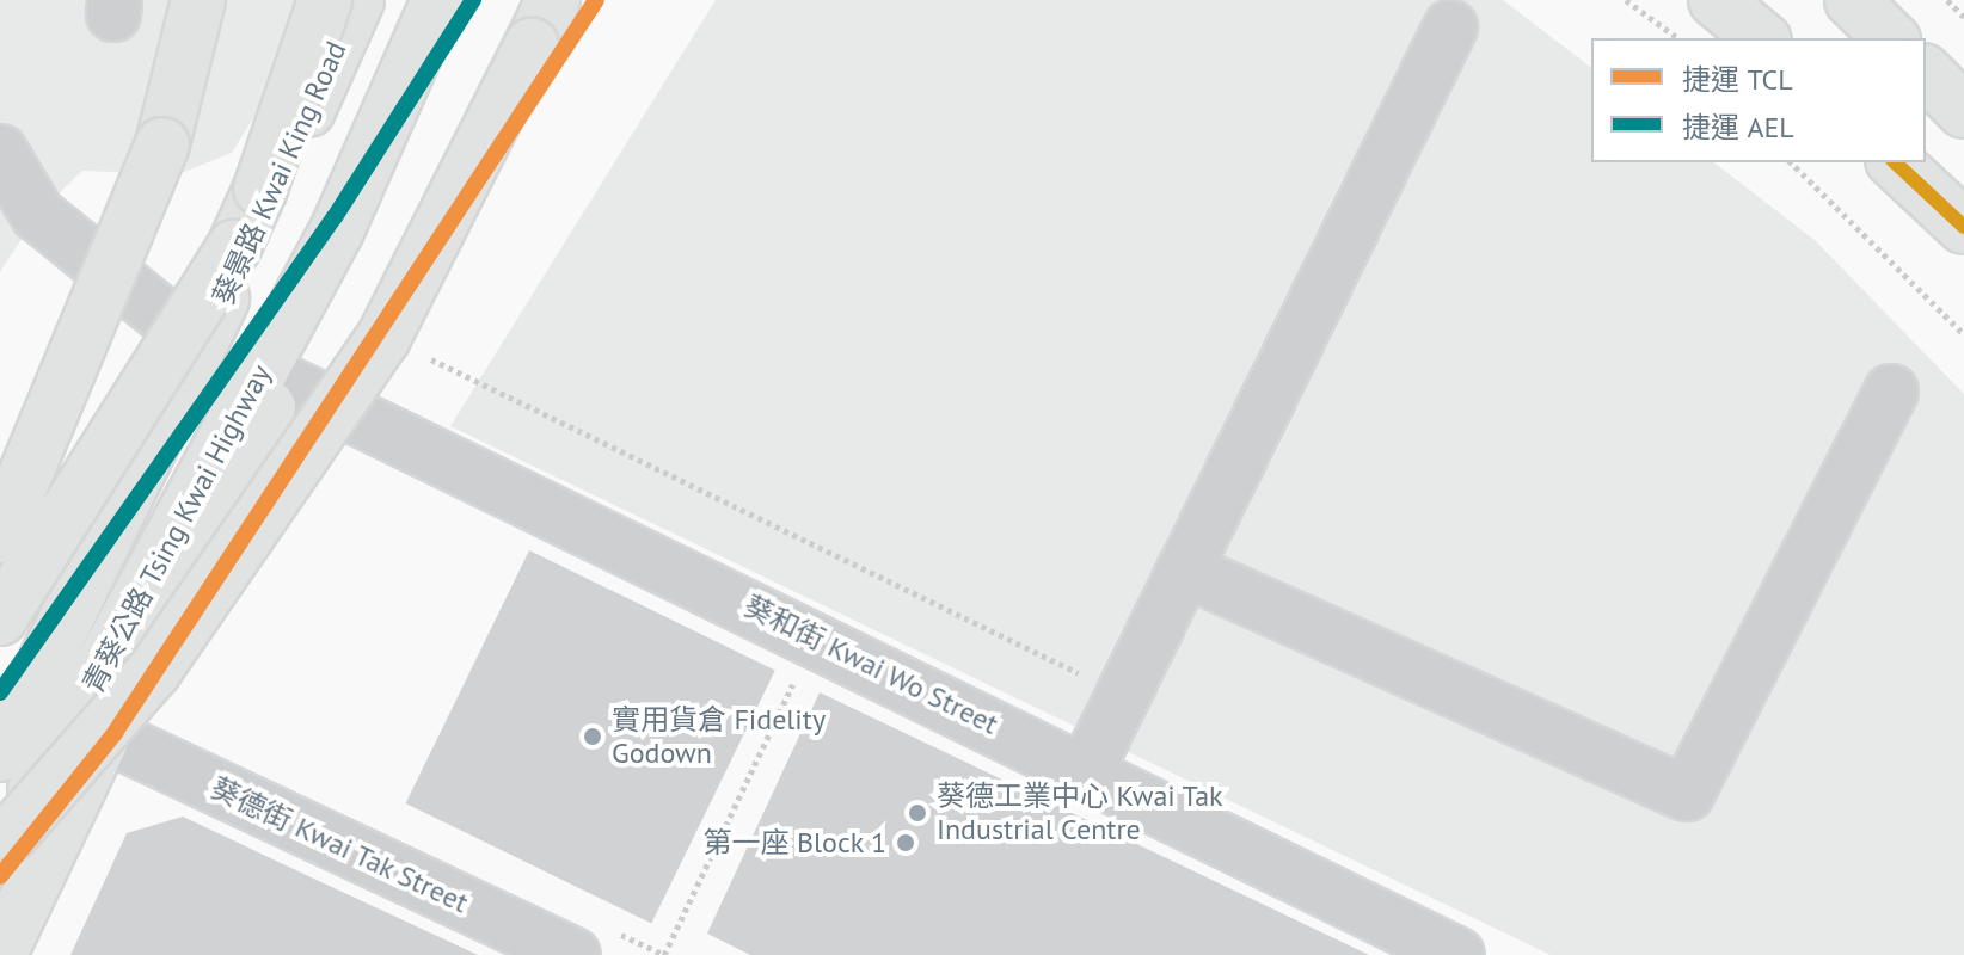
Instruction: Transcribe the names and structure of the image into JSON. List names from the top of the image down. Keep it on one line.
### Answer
{"streets":{"main road":["葵景路 Kwai King Road","青葵公路 Tsing Kwai Highway"],"street":["葵和街 Kwai Wo Street","葵德街 Kwai Tak Street"]},"places":["實用貨倉 Fidelity Godown","葵德工業中心 Kwai Tak Industrial Centre","第一座 Block 1"],"lines":["metro line TCL","metro line AEL"],"legend":["捷運 TCL","捷運 AEL"]}
